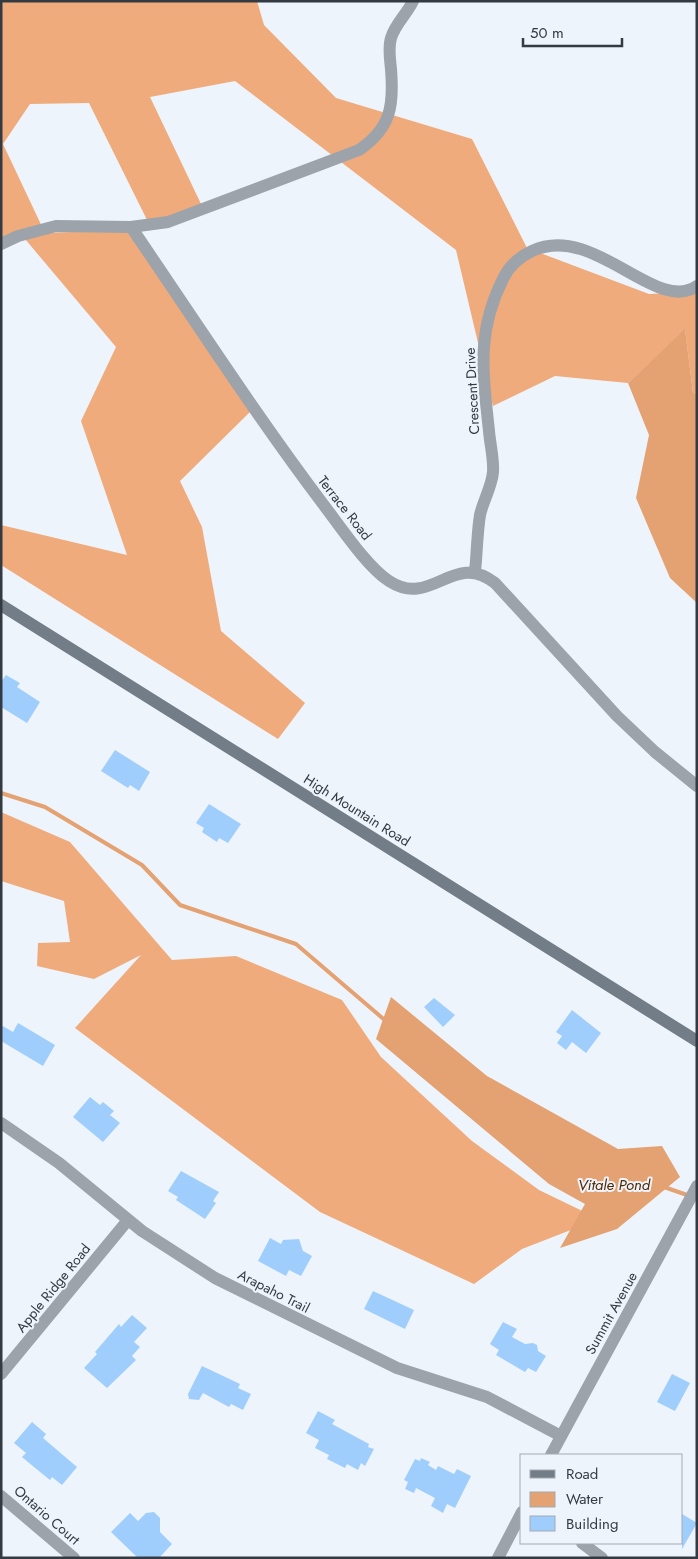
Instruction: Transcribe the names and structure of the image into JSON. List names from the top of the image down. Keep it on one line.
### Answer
{"streets":{"main road":["High Mountain Road"],"street":["Crescent Drive","Terrace Road","Apple Ridge Road","Arapaho Trail","Summit Avenue","Ontario Court"]},"crossings":[["Crescent Drive","Terrace Road"],["Apple Ridge Road","Arapaho Trail"],["Arapaho Trail","Summit Avenue"]],"water":["Vitale Pond"],"legend":["Road","Water","Building"],"scale_bar":"50 m"}
